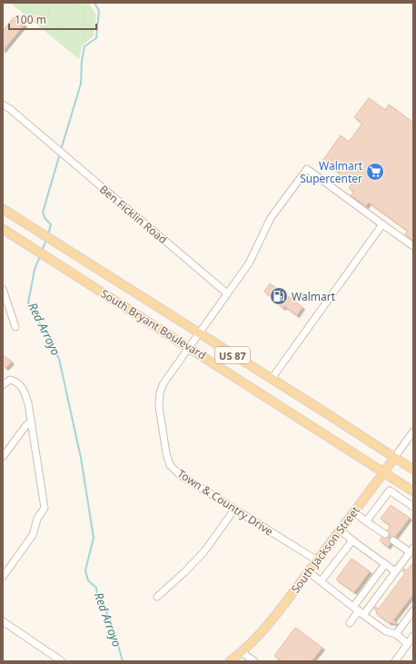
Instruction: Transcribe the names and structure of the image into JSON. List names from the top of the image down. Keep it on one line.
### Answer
{"streets":{"main road":["South Bryant Boulevard","US 87","South Jackson Street"],"street":["Ben Ficklin Road","Town & Country Drive"]},"crossings":[["South Bryant Boulevard","Town & Country Drive"],["South Bryant Boulevard","South Jackson Street"],["Town & Country Drive","South Jackson Street"]],"water":["Red Arroyo"],"places":{"supermarket":["Walmart Supercenter"],"fuel station":["Walmart"]},"scale_bar":"100 m"}
